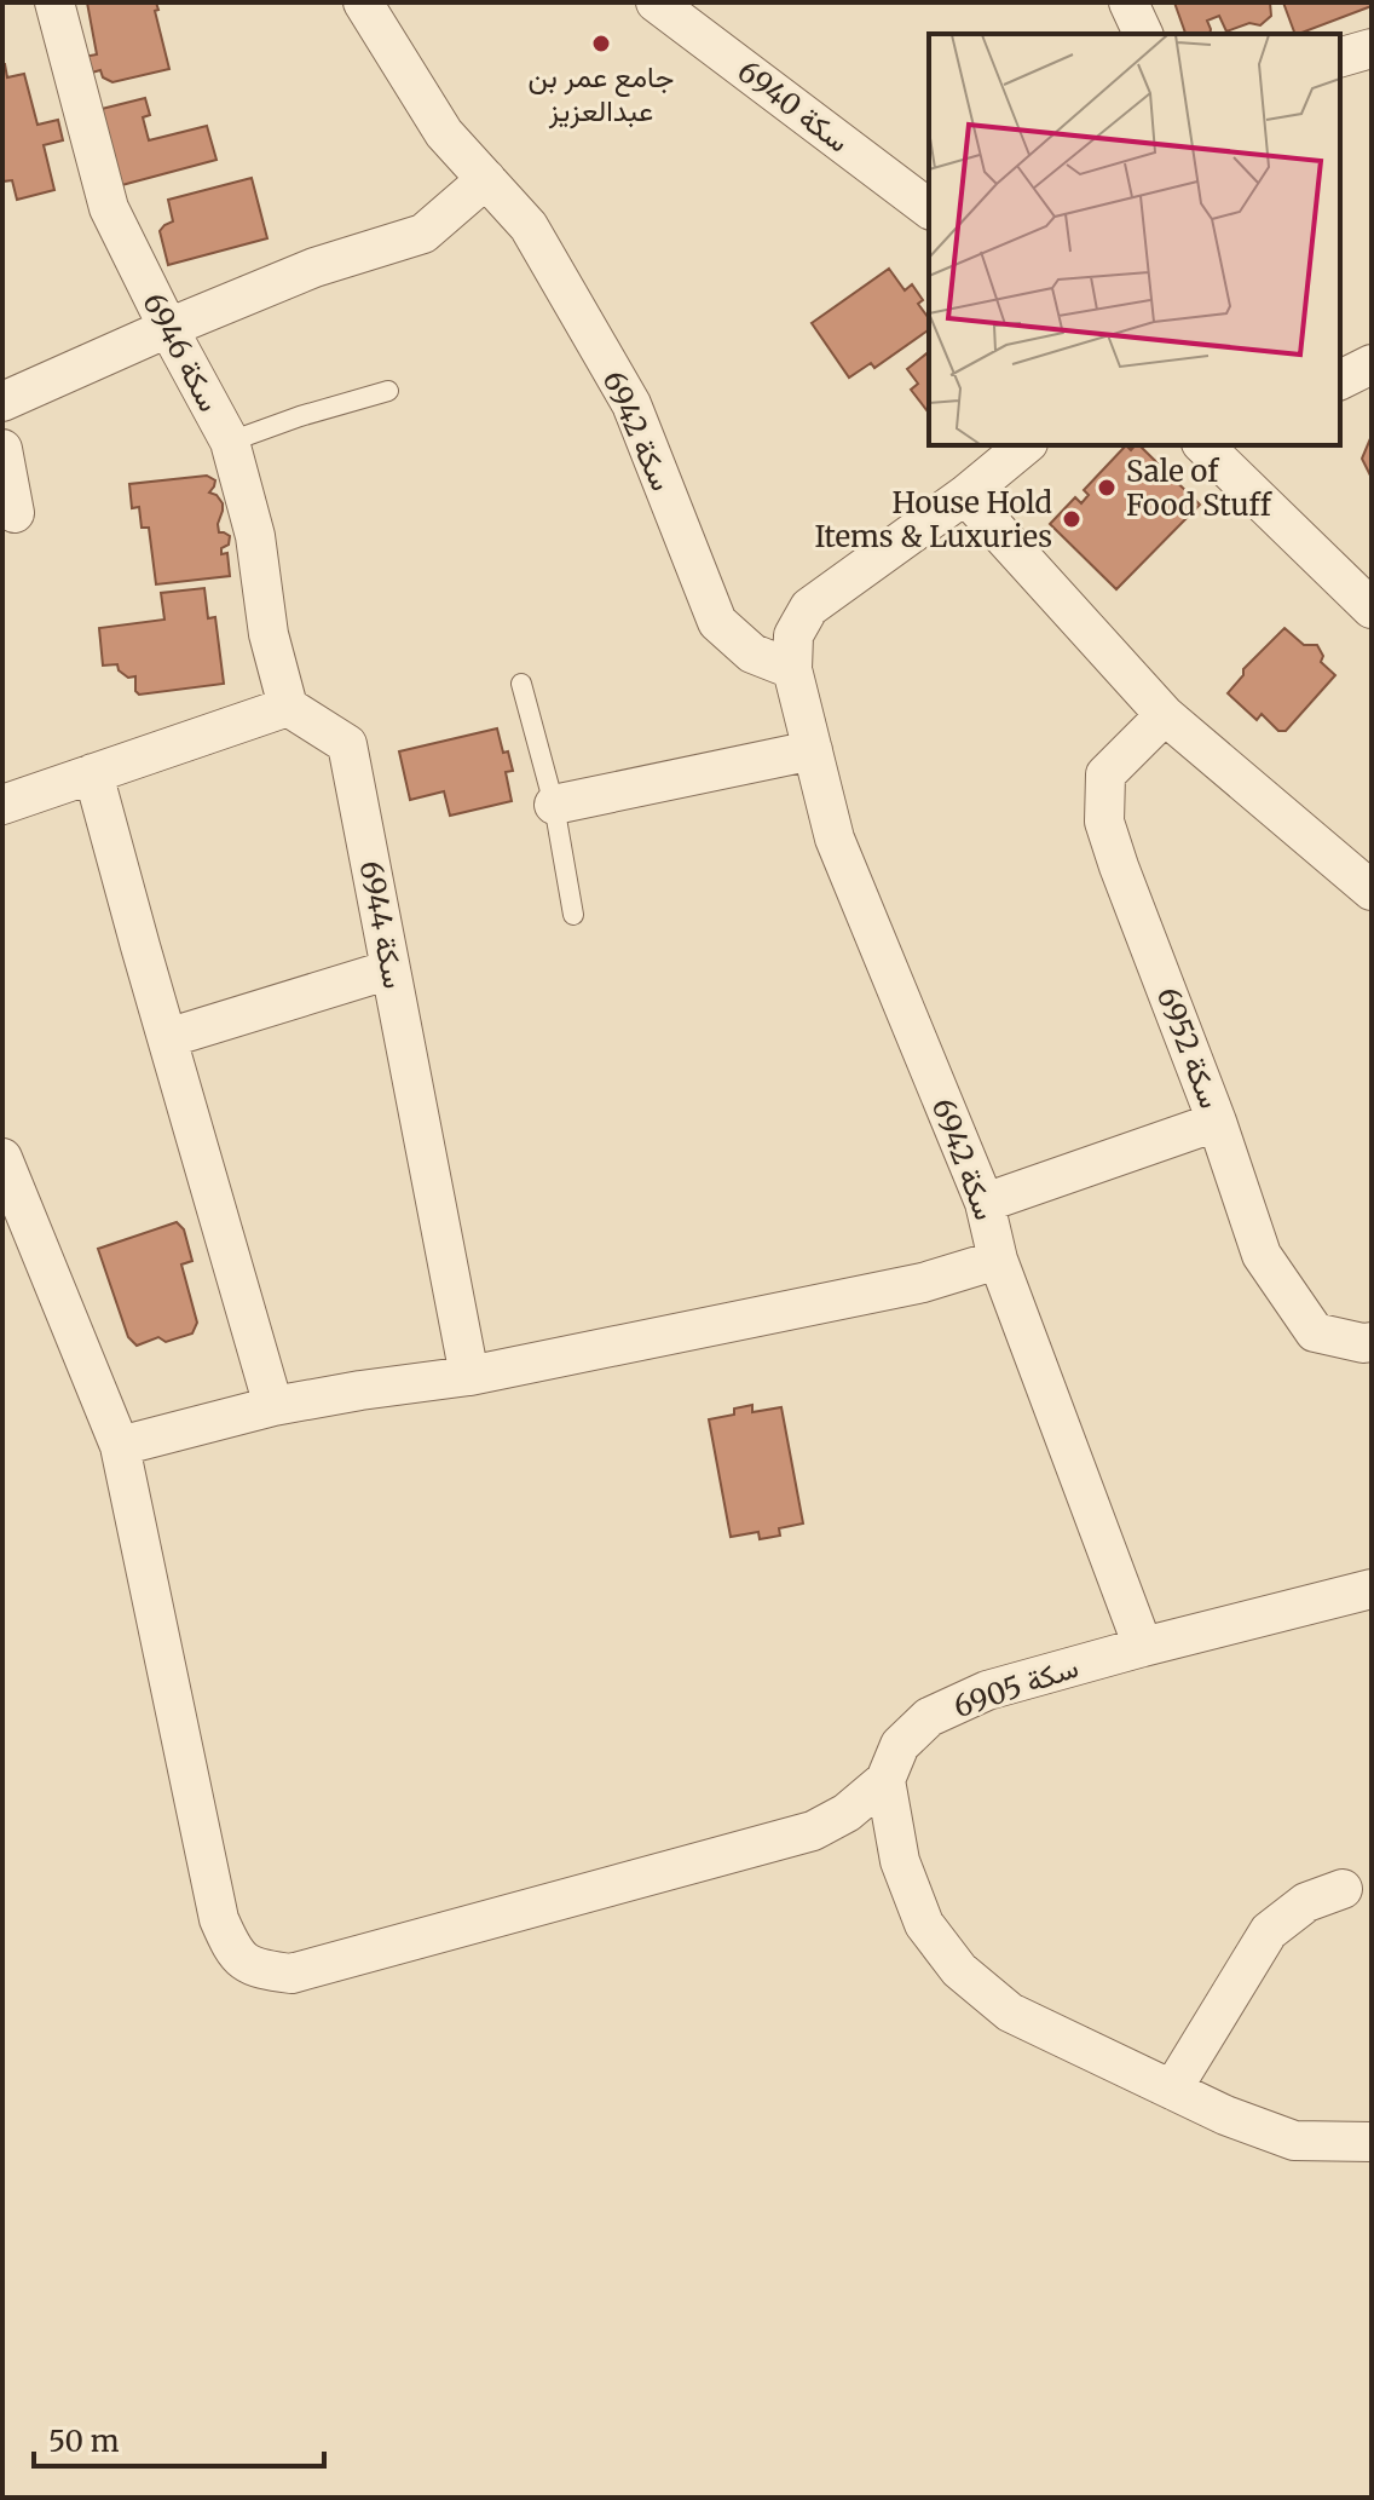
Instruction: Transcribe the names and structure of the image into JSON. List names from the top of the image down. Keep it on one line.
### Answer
{"streets":{"street":["سكة 6940","سكة 6946","سكة 6942","سكة 6944","سكة 6952","سكة 6905"]},"crossings":[["سكة 6946","سكة 6944"],["سكة 6942","سكة 6905"]],"places":["جامع عمر بن عبدالعزيز","Sale of Food Stuff","House Hold Items & Luxuries"],"scale_bar":"50 m"}
